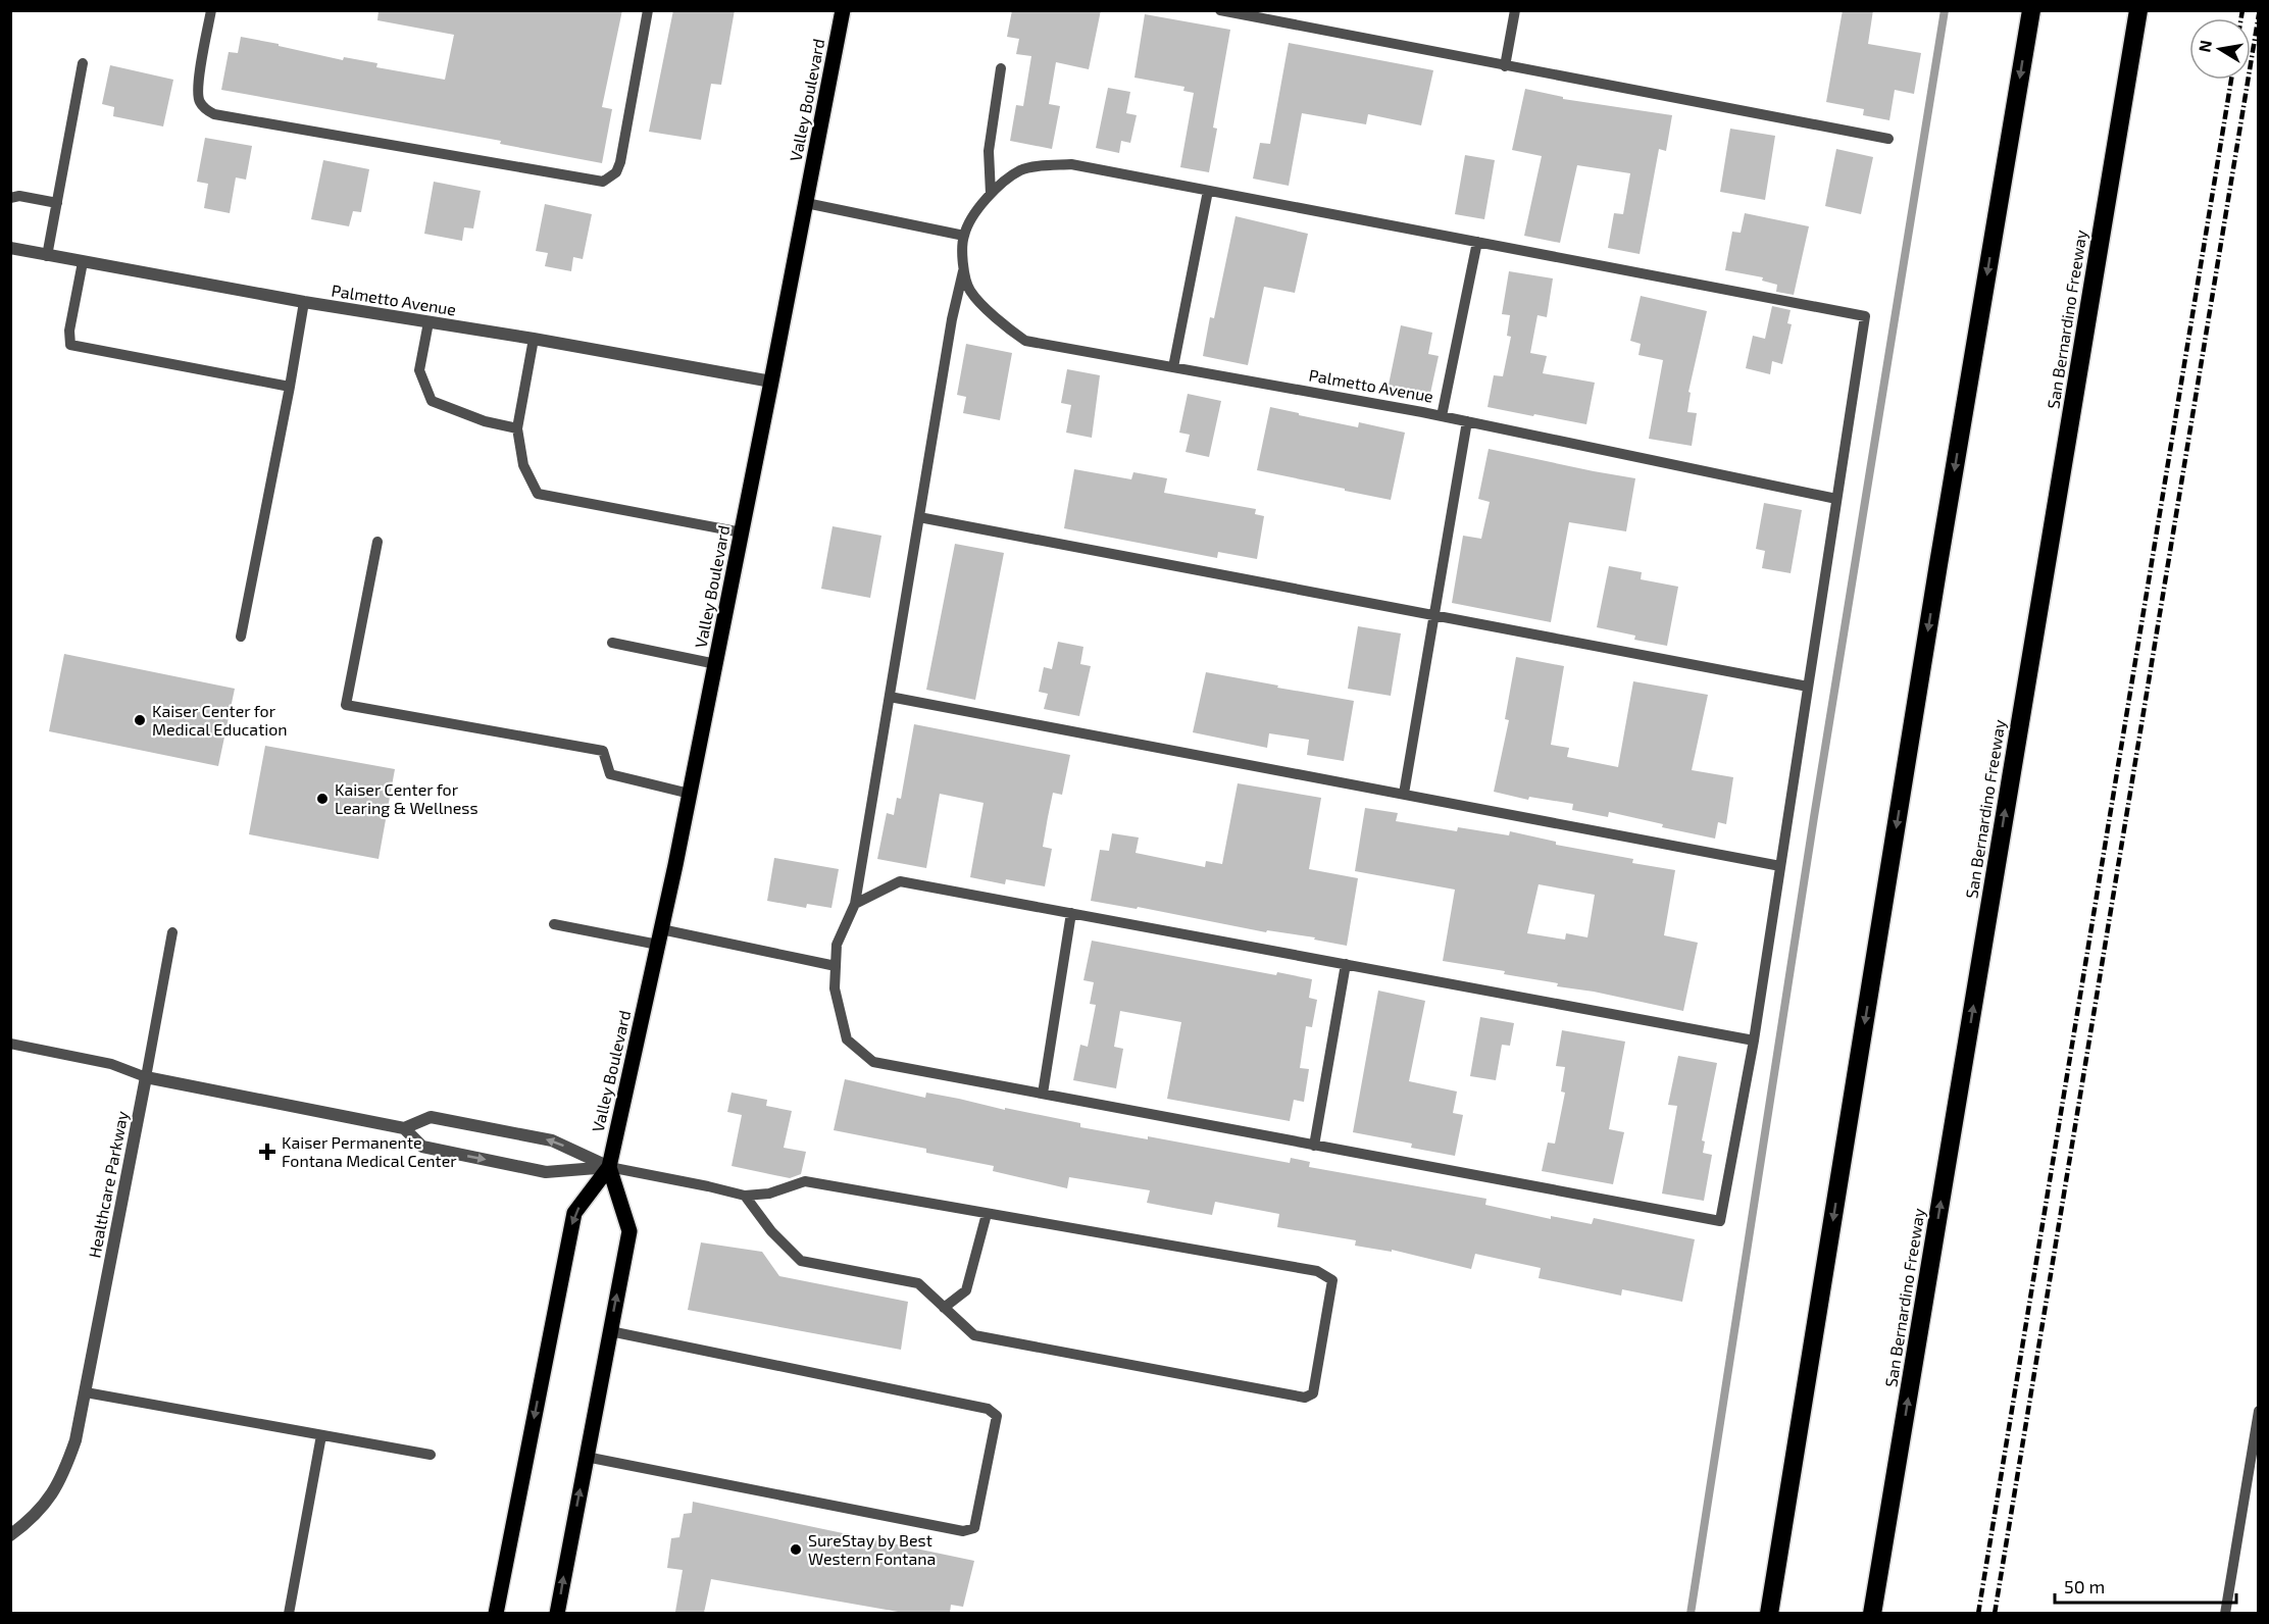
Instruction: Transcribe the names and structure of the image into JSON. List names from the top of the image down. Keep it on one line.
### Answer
{"streets":{"highway":["San Bernardino Freeway"],"main road":["Valley Boulevard"],"street":["Palmetto Avenue","Healthcare Parkway"]},"crossings":[["Valley Boulevard","Palmetto Avenue"]],"places":{"other":["Kaiser Center for Medical Education","Kaiser Center for Learing & Wellness","SureStay by Best Western Fontana"],"health":["Kaiser Permanente Fontana Medical Center"]},"scale_bar":"50 m","north":"left"}
